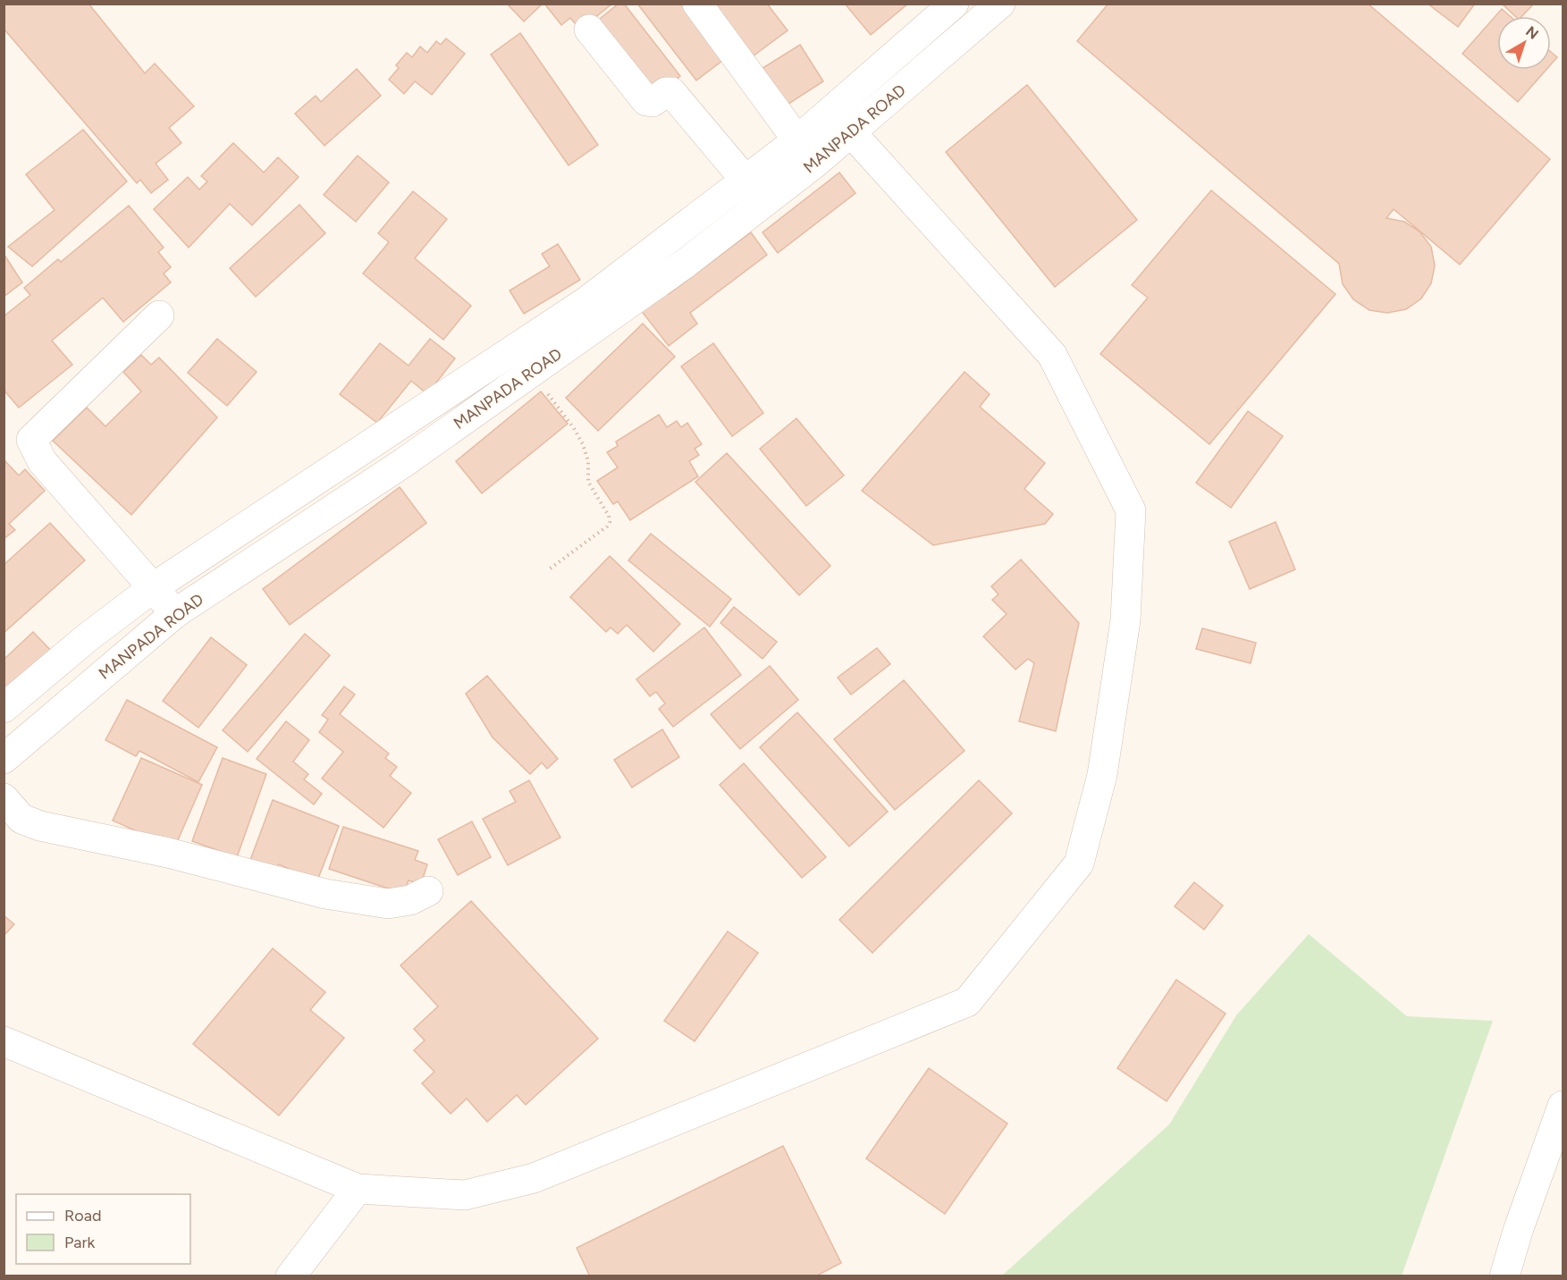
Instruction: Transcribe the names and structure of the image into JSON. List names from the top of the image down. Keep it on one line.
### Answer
{"streets":{"street":["MANPADA ROAD"]},"legend":["Road","Park"],"north":"top right"}
